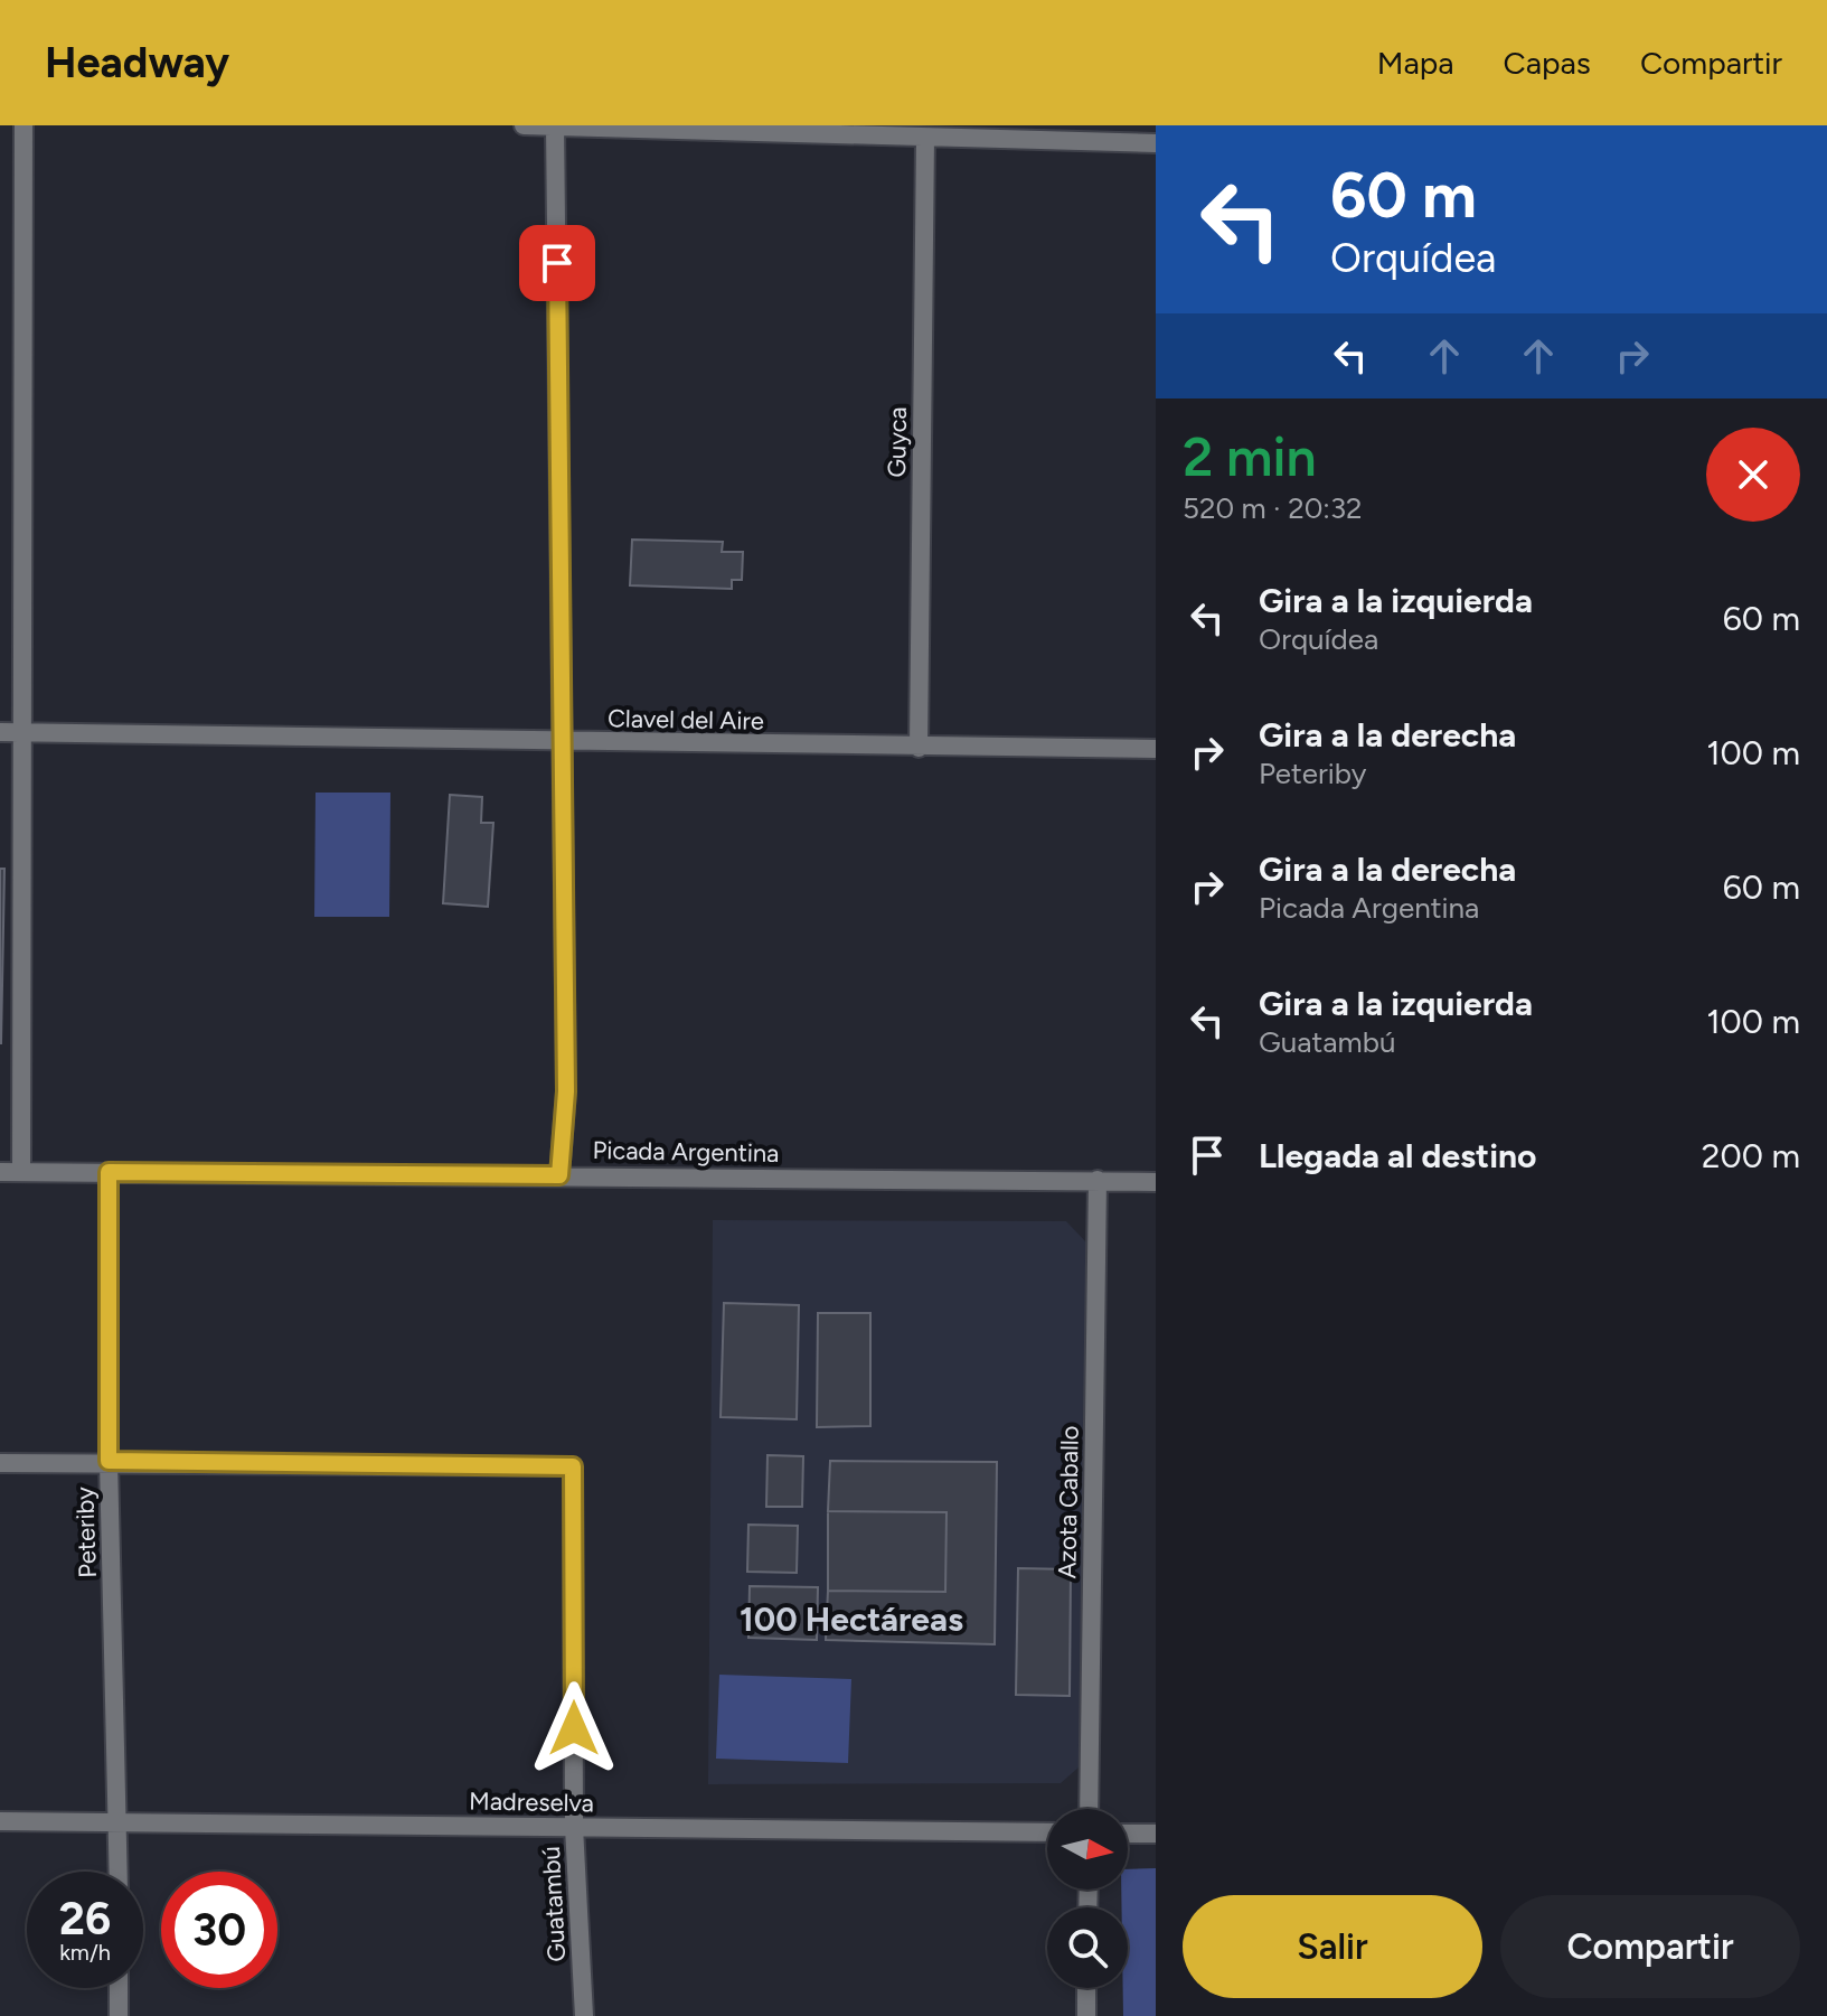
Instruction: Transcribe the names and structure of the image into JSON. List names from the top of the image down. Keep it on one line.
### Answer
{"streets":{"street":["Guyca","Clavel del Aire","Picada Argentina","Azota Caballo","Peteriby","Madreselva","Guatambú"]},"crossings":[["Guyca","Clavel del Aire"],["Picada Argentina","Azota Caballo"],["Picada Argentina","Peteriby"],["Peteriby","Madreselva"],["Peteriby","Guatambú"],["Madreselva","Guatambú"]],"districts":["100 Hectáreas"],"north":"right","page":{"header":"Headway","nav":["Mapa","Capas","Compartir"],"turn":["60 m","Orquídea"],"heading":["2 min","520 m · 20:32"],"list":[{"name":"Gira a la izquierda","note":"Orquídea","value":"60 m"},{"name":"Gira a la derecha","note":"Peteriby","value":"100 m"},{"name":"Gira a la derecha","note":"Picada Argentina","value":"60 m"},{"name":"Gira a la izquierda","note":"Guatambú","value":"100 m"},{"name":"Llegada al destino","value":"200 m"}],"speed":"26 km/h","limit":"30","buttons":["Salir","Compartir"]}}
